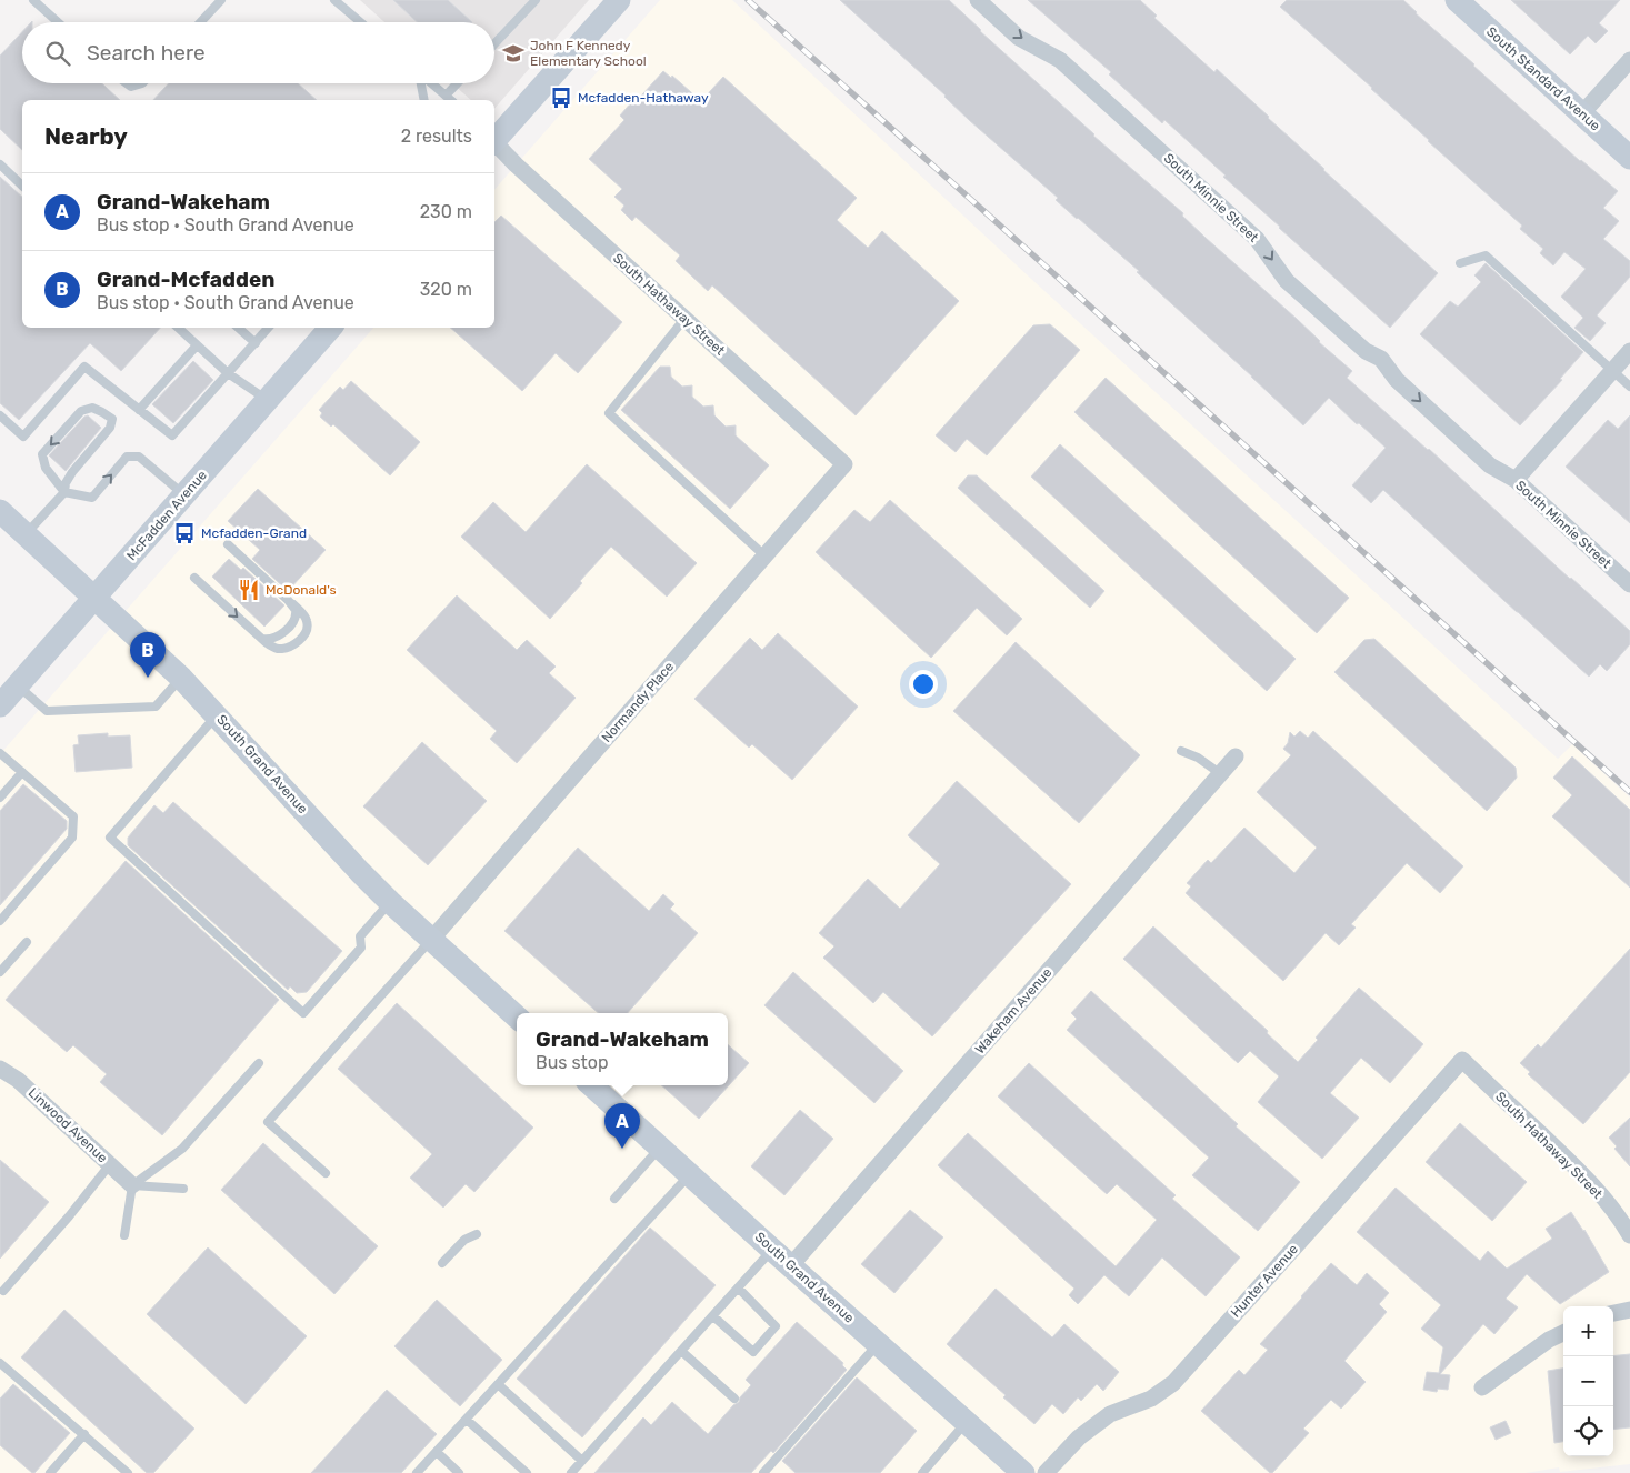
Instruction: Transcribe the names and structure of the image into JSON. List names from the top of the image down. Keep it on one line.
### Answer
{"streets":{"main road":["South Standard Avenue","McFadden Avenue","South Grand Avenue"],"street":["South Minnie Street","South Hathaway Street","Normandy Place","Wakeham Avenue","Linwood Avenue","Hunter Avenue"]},"crossings":[["South Hathaway Street","Normandy Place"],["South Hathaway Street","Hunter Avenue"],["McFadden Avenue","South Grand Avenue"],["Normandy Place","South Grand Avenue"],["South Grand Avenue","Wakeham Avenue"]],"one_way":["South Minnie Street"],"places":{"school or university":["John F Kennedy Elementary School"],"bus stop":["Mcfadden-Hathaway","Mcfadden-Grand"],"restaurant":["McDonald's"]},"page":{"search":"Search here","heading":["Nearby","2 results"],"list":[{"mark":"A","name":"Grand-Wakeham","note":"Bus stop · South Grand Avenue","value":"230 m"},{"mark":"B","name":"Grand-Mcfadden","note":"Bus stop · South Grand Avenue","value":"320 m"}],"pins":["B","A"],"popup":["Grand-Wakeham","Bus stop"],"map_buttons":["+","−"]}}
